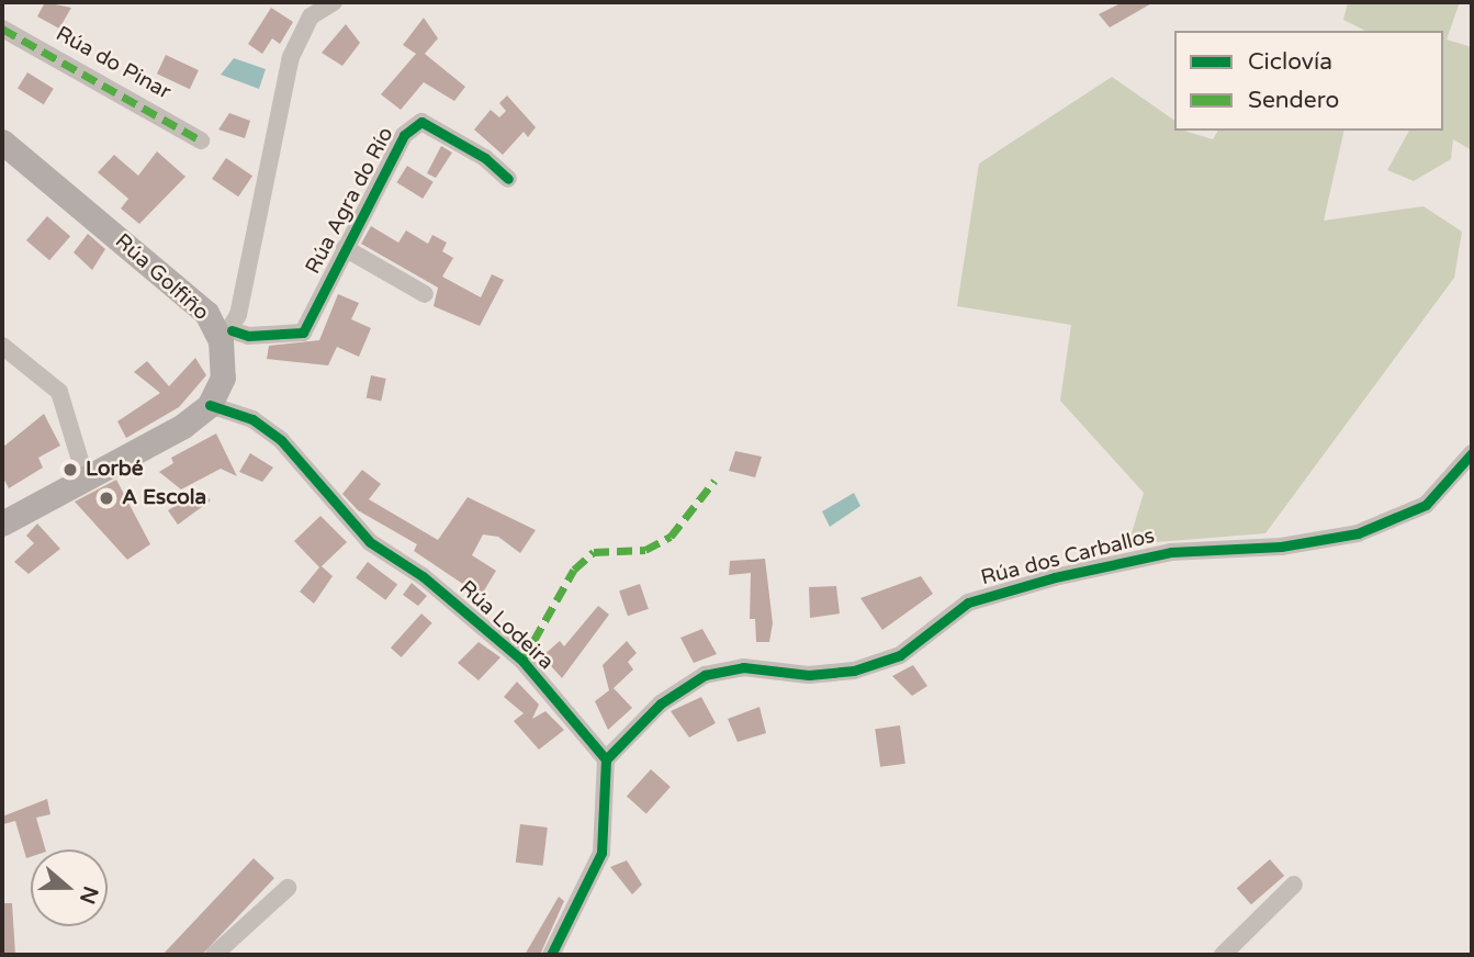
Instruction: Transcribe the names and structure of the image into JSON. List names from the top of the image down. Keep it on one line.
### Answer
{"streets":{"main road":["Rúa Golfiño"],"street":["Rúa do Pinar","Rúa Agra do Río","Rúa dos Carballos","Rúa Lodeira"]},"crossings":[["Rúa Agra do Río","Rúa Golfiño"],["Rúa Golfiño","Rúa Lodeira"],["Rúa dos Carballos","Rúa Lodeira"]],"places":["Lorbé","A Escola"],"legend":["Ciclovía","Sendero"],"north":"right"}
